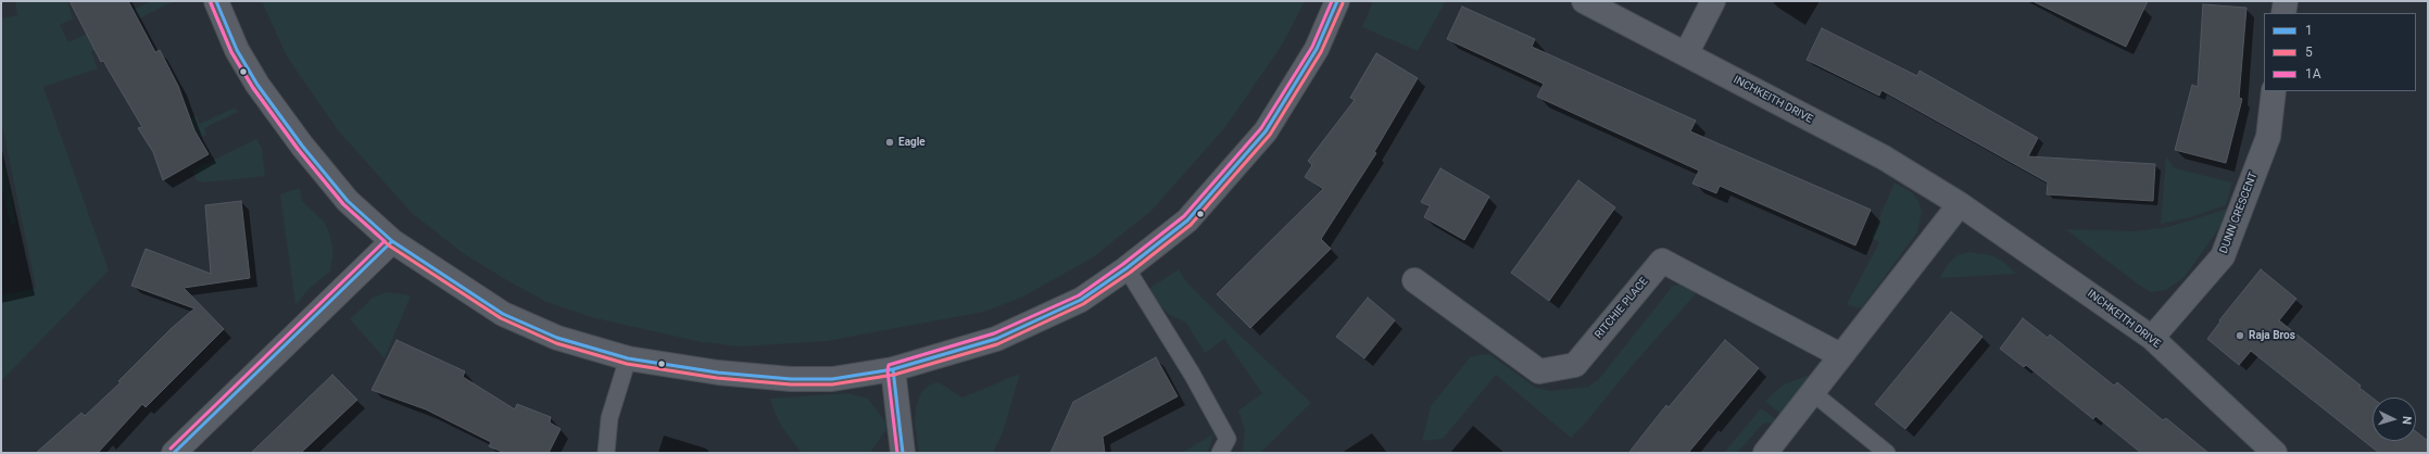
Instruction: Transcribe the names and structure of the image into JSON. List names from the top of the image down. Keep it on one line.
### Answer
{"streets":{"street":["INCHKEITH DRIVE","DUNN CRESCENT","RITCHIE PLACE"]},"crossings":[["INCHKEITH DRIVE","DUNN CRESCENT"]],"places":["Eagle","Raja Bros"],"lines":["transit line 1","transit line 1A","transit line 5"],"legend":["1","5","1A"],"north":"right"}
